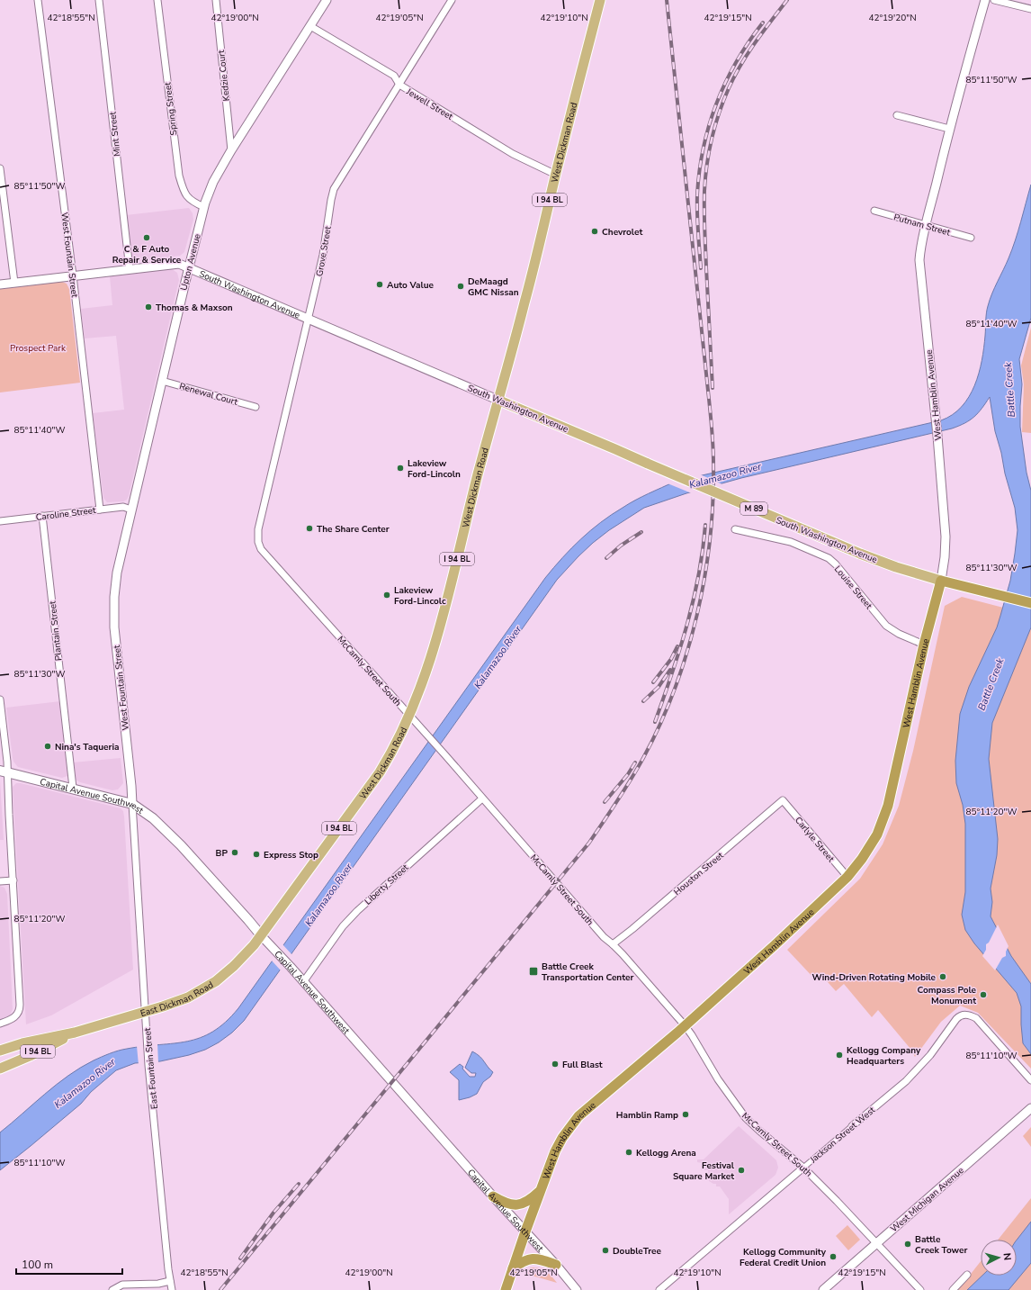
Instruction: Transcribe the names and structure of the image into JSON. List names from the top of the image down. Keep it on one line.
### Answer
{"streets":{"highway":["South Washington Avenue","West Hamblin Avenue","M 89"],"main road":["West Dickman Road","I 94 BL","Capital Avenue Southwest","East Dickman Road"],"street":["Kedzie Court","Jewell Street","Spring Street","Mint Street","Putnam Street","Grove Street","West Fountain Street","Upton Avenue","Renewal Court","Caroline Street","Louise Street","Plantain Street","McCamly Street South","Carlyle Street","Houston Street","Liberty Street","East Fountain Street","Jackson Street West","West Michigan Avenue"]},"crossings":[["Kedzie Court","Upton Avenue"],["Jewell Street","West Dickman Road"],["Jewell Street","Grove Street"],["Jewell Street","Upton Avenue"],["Spring Street","Upton Avenue"],["Mint Street","South Washington Avenue"],["West Dickman Road","South Washington Avenue"],["West Dickman Road","McCamly Street South"],["West Dickman Road","Capital Avenue Southwest"],["West Dickman Road","East Dickman Road"],["Putnam Street","West Hamblin Avenue"],["Grove Street","South Washington Avenue"],["Grove Street","McCamly Street South"],["West Fountain Street","Upton Avenue"],["West Fountain Street","South Washington Avenue"],["West Fountain Street","Caroline Street"],["West Fountain Street","Capital Avenue Southwest"],["West Fountain Street","East Fountain Street"],["Upton Avenue","South Washington Avenue"],["Upton Avenue","Renewal Court"],["Upton Avenue","Caroline Street"],["South Washington Avenue","West Hamblin Avenue"],["West Hamblin Avenue","Louise Street"],["West Hamblin Avenue","McCamly Street South"],["West Hamblin Avenue","Capital Avenue Southwest"],["West Hamblin Avenue","Carlyle Street"],["Caroline Street","Plantain Street"],["Plantain Street","Capital Avenue Southwest"],["McCamly Street South","Houston Street"],["McCamly Street South","Liberty Street"],["McCamly Street South","Jackson Street West"],["McCamly Street South","West Michigan Avenue"],["Capital Avenue Southwest","Liberty Street"],["Capital Avenue Southwest","East Dickman Road"],["Capital Avenue Southwest","East Fountain Street"],["Carlyle Street","Houston Street"],["East Dickman Road","East Fountain Street"]],"water":["Battle Creek","Kalamazoo River"],"parks":["Prospect Park"],"places":{"other":["Chevrolet","C & F Auto Repair & Service","Auto Value","DeMaagd GMC Nissan","Thomas & Maxson","Lakeview Ford-Lincoln","The Share Center","Lakeview Ford-Lincolc","Nina's Taqueria","BP","Express Stop","Wind-Driven Rotating Mobile","Compass Pole Monument","Kellogg Company Headquarters","Full Blast","Hamblin Ramp","Kellogg Arena","Festival Square Market","Battle Creek Tower","DoubleTree","Kellogg Community Federal Credit Union"],"transit":["Battle Creek Transportation Center"]},"scale_bar":"100 m","north":"right","coordinates":["42°18'55\"N","42°19'00\"N","42°19'05\"N","42°19'10\"N","42°19'15\"N","42°19'20\"N","85°11'50\"W","85°11'40\"W","85°11'30\"W","85°11'20\"W","85°11'10\"W"]}
